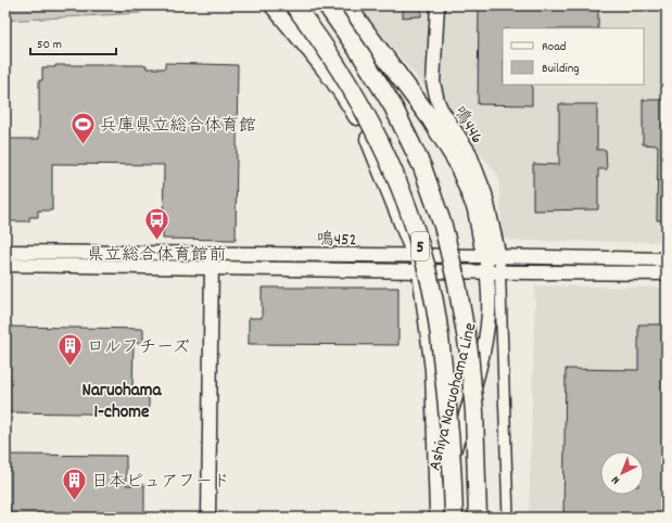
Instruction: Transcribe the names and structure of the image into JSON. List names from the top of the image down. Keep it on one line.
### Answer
{"streets":{"highway":["5"],"street":["鳴446","鳴452","Ashiya Naruohama Line"]},"crossings":[["鳴446","鳴452"],["鳴446","Ashiya Naruohama Line"],["鳴452","5"],["鳴452","Ashiya Naruohama Line"],["5","Ashiya Naruohama Line"]],"districts":["Naruohama 1-chome"],"places":{"sports":["兵庫県立総合体育館"],"bus stop":["県立総合体育館前"],"building":["ロルフチーズ","日本ピュアフード"]},"legend":["Road","Building"],"scale_bar":"50 m","north":"bottom left"}
